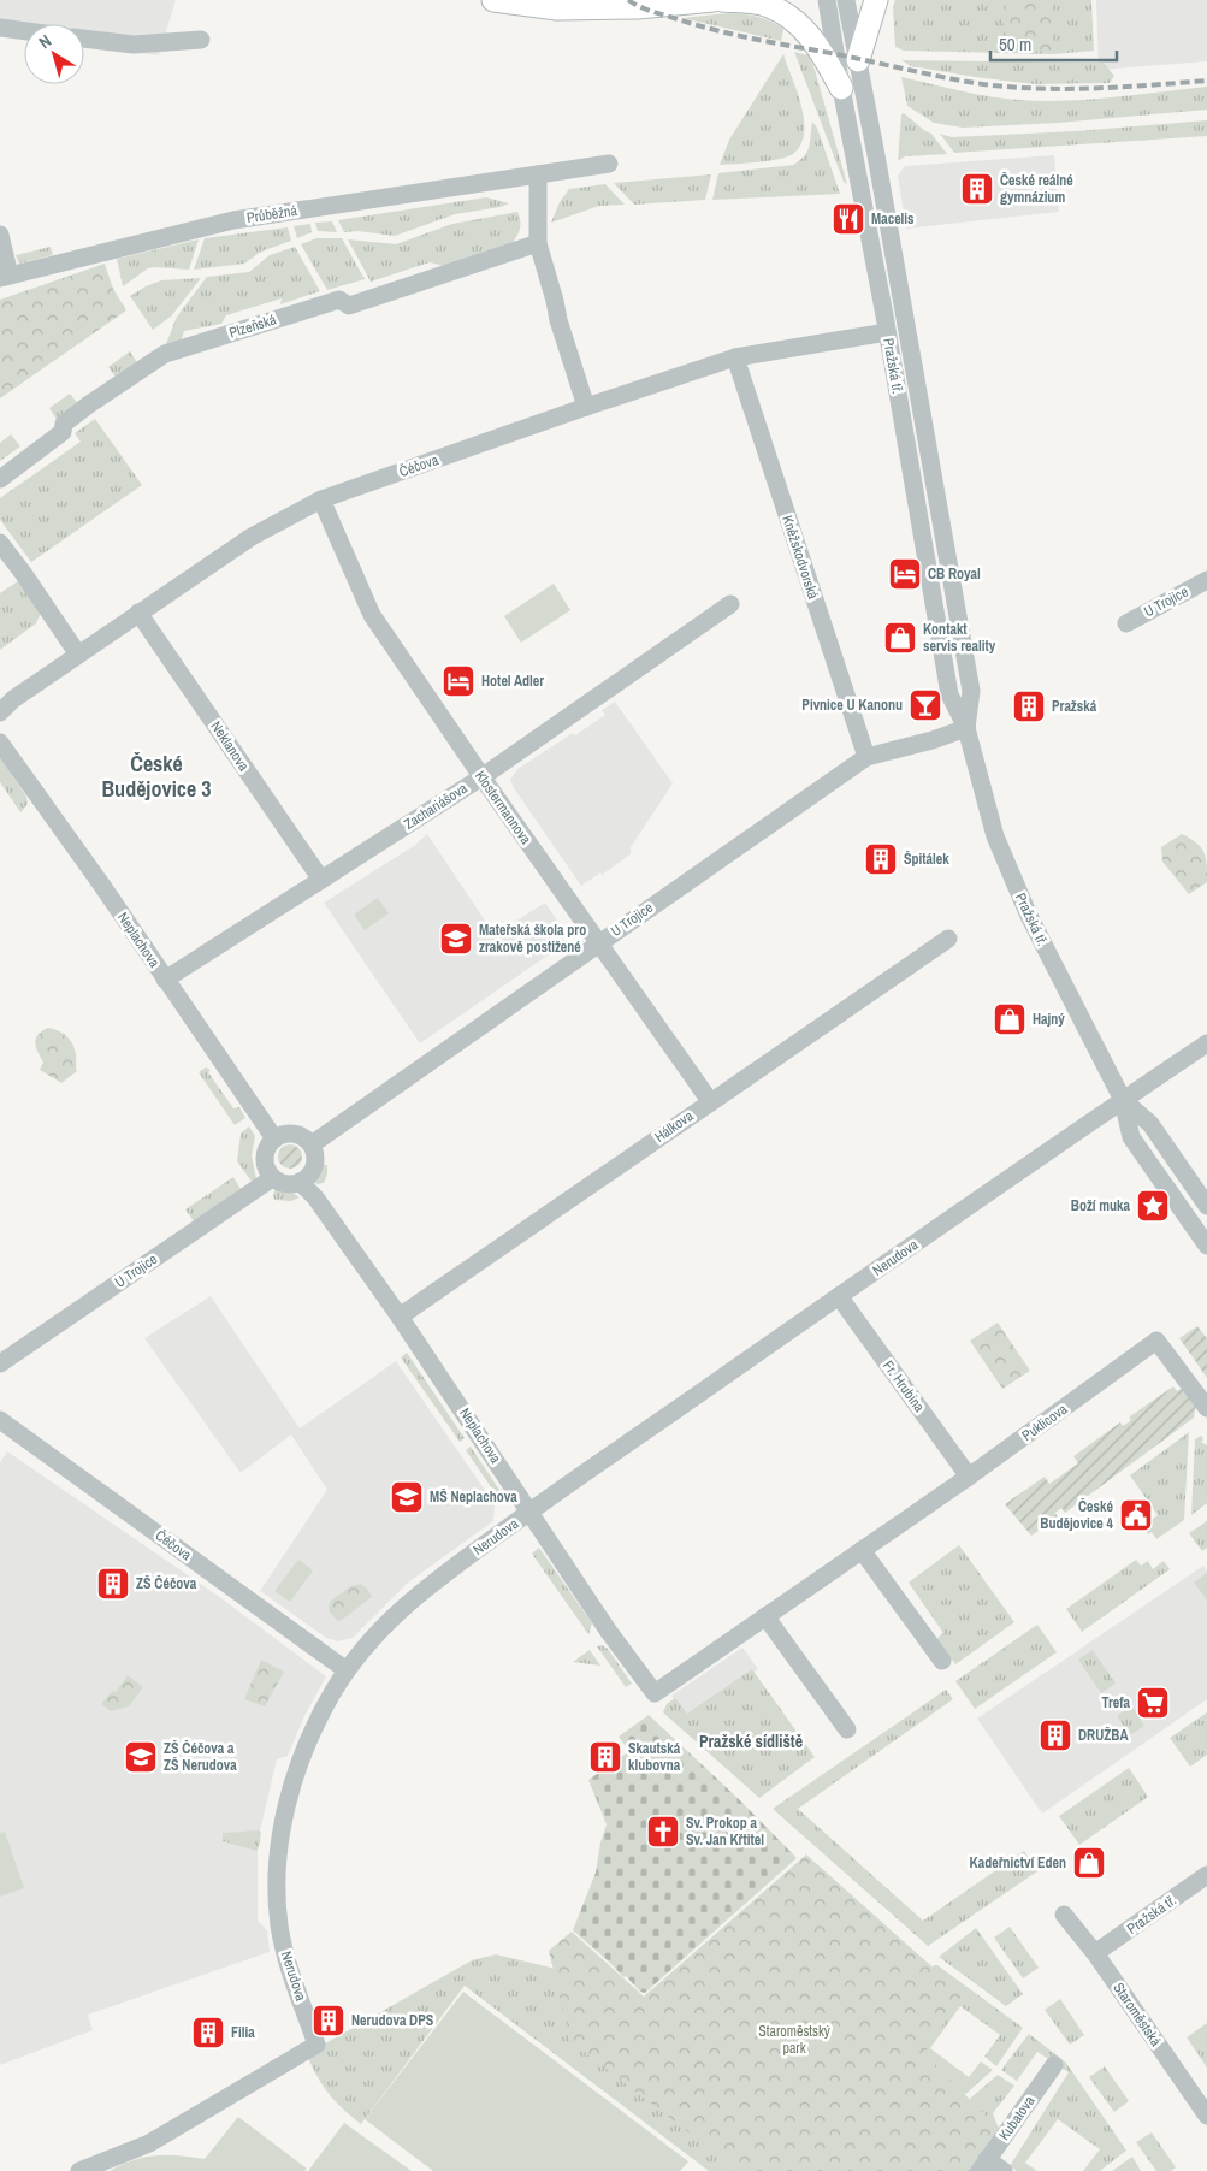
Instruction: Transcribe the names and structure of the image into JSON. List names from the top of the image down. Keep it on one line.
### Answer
{"streets":{"street":["Průběžná","Plzeňská","Pražská tř.","Čéčova","Kněžskodvorská","U Trojice","Neklanova","Zachariášova","Klostermannova","Neplachova","Hálkova","Nerudova","Fr. Hrubína","Puklicova","Staroměstská","Kubatova"]},"crossings":[["Pražská tř.","Čéčova"],["Pražská tř.","U Trojice"],["Pražská tř.","Nerudova"],["Pražská tř.","Staroměstská"],["Čéčova","Kněžskodvorská"],["Čéčova","Neklanova"],["Čéčova","Klostermannova"],["Čéčova","Nerudova"],["Kněžskodvorská","U Trojice"],["U Trojice","Klostermannova"],["U Trojice","Neplachova"],["Neklanova","Zachariášova"],["Zachariášova","Klostermannova"],["Zachariášova","Neplachova"],["Klostermannova","Hálkova"],["Neplachova","Hálkova"],["Neplachova","Nerudova"],["Neplachova","Puklicova"],["Nerudova","Fr. Hrubína"],["Fr. Hrubína","Puklicova"]],"districts":["České Budějovice 3","Pražské sídliště"],"parks":["Staroměstský park"],"places":{"building":["České reálné gymnázium","Pražská","Špitálek","ZŠ Čéčova","DRUŽBA","Skautská klubovna","Nerudova DPS","Filia"],"restaurant":["Macelis"],"hotel":["CB Royal","Hotel Adler"],"shop":["Kontakt servis reality","Hajný","Kadeřnictví Eden"],"bar":["Pivnice U Kanonu"],"school or university":["Mateřská škola pro zrakově postižené","MŠ Neplachova","ZŠ Čéčova a ZŠ Nerudova"],"place":["Boží muka"],"public building":["České Budějovice 4"],"supermarket":["Trefa"],"church":["Sv. Prokop a Sv. Jan Křtitel"]},"scale_bar":"50 m","north":"top left"}
